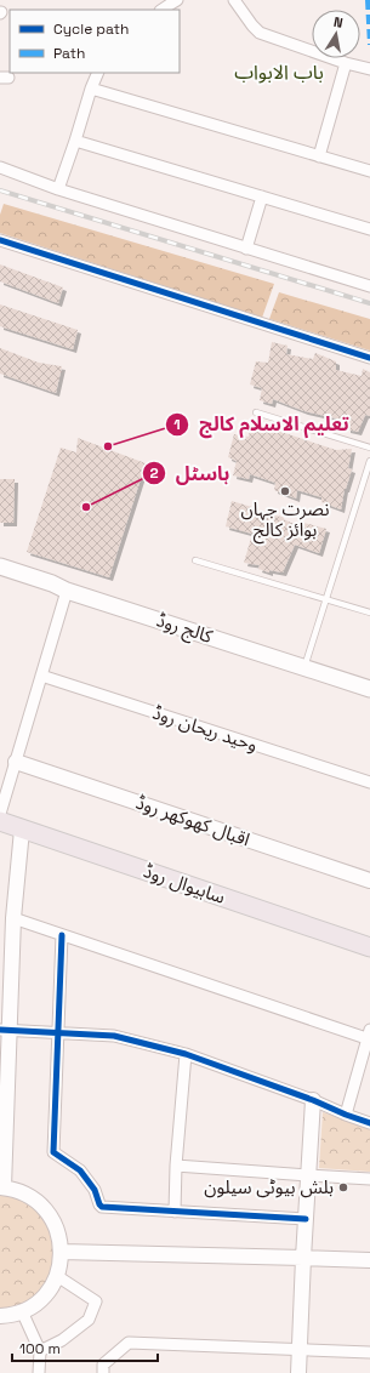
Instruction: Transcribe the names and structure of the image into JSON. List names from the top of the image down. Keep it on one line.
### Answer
{"streets":{"main road":["کالج روڈ","ساہیوال روڈ"],"street":["وحید ریحان روڈ","اقبال کھوکھر روڈ"]},"districts":["باب الابواب"],"places":["تعلیم الاسلام کالج","نصرت جہاں بوائز کالج","ہاسٹل","بلش بیوٹی سیلون"],"legend":["Cycle path","Path"],"scale_bar":"100 m","north":"top"}
